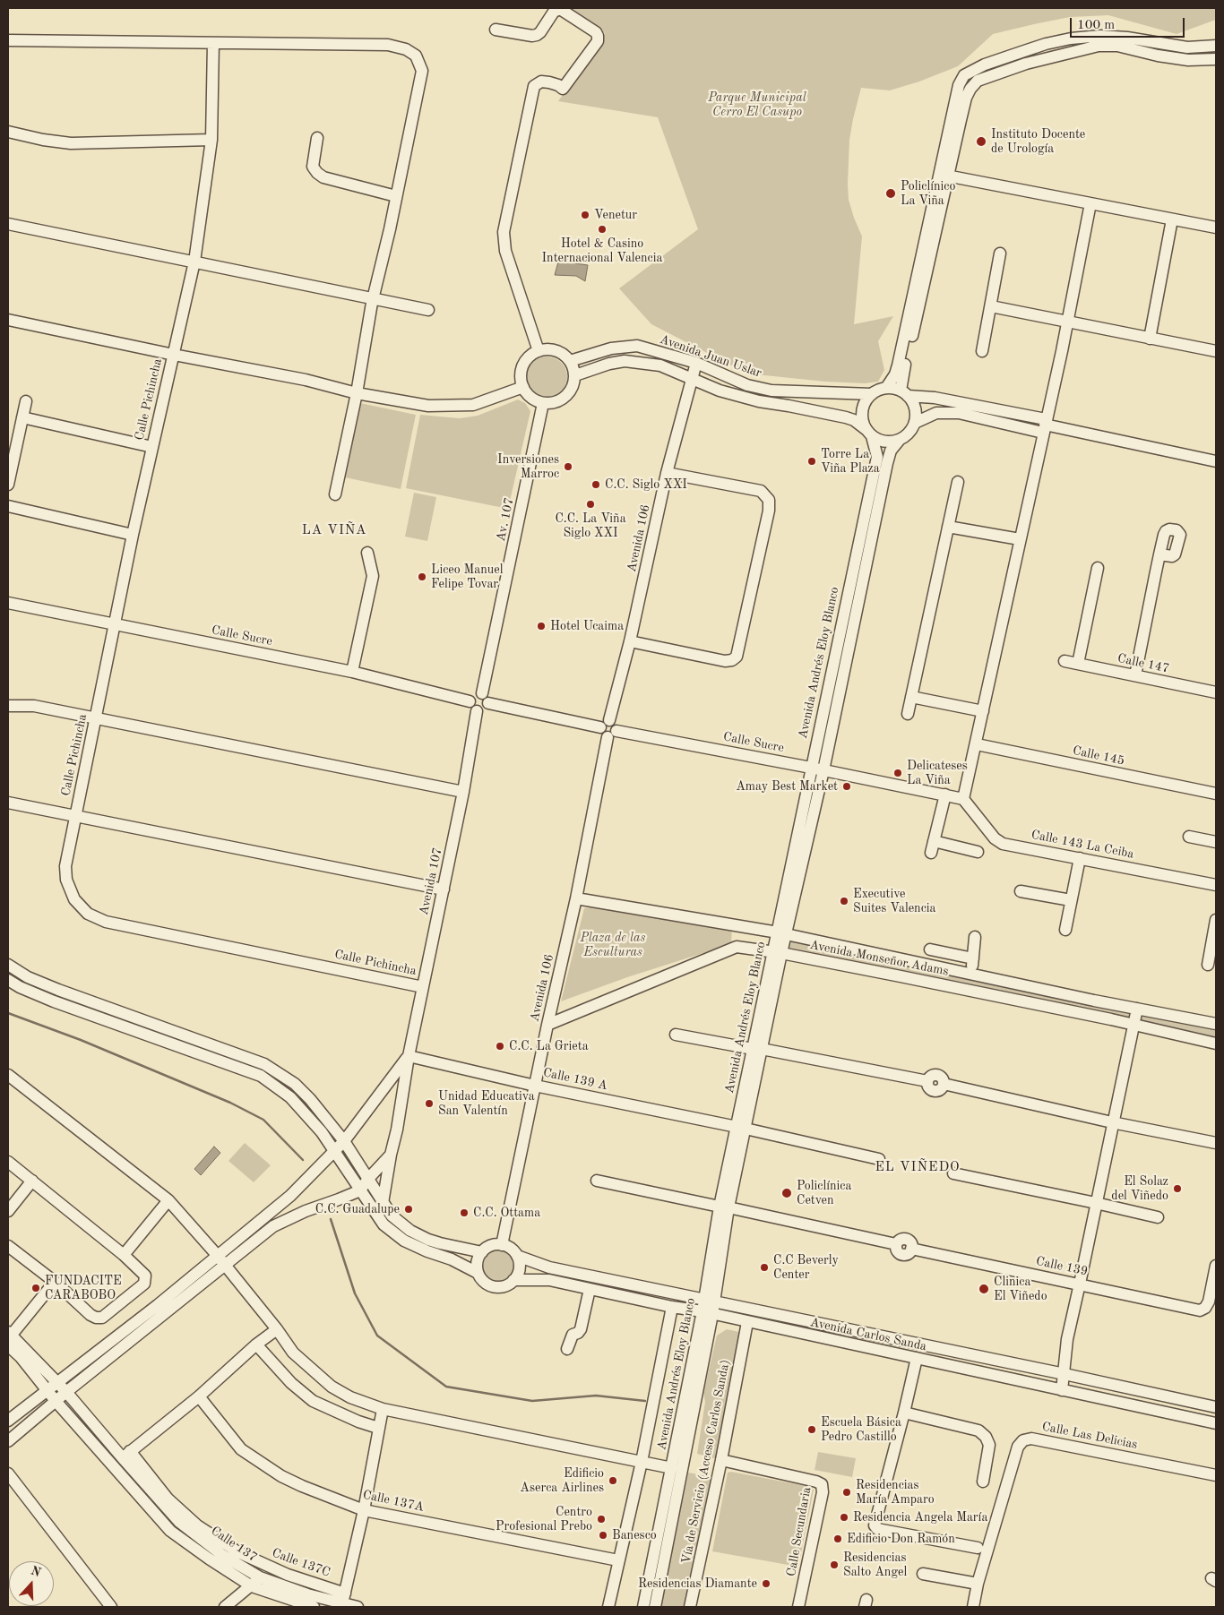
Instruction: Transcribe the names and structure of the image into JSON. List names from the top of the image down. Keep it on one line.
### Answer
{"streets":{"street":["Avenida Juan Uslar","Calle Pichincha","Av. 107","Avenida 106","Calle Sucre","Avenida Andrés Eloy Blanco","Calle 147","Calle 145","Calle 143 La Ceiba","Avenida 107","Avenida Monseñor Adams","Calle 139 A","Calle 139","Avenida Carlos Sanda","Calle Las Delicias","Vía de Servicio (Acceso Carlos Sanda)","Calle 137A","Calle Secundaria","Calle 137","Calle 137C"]},"crossings":[["Avenida Juan Uslar","Av. 107"],["Avenida Juan Uslar","Avenida 106"],["Avenida Juan Uslar","Avenida Andrés Eloy Blanco"],["Calle Pichincha","Calle Sucre"],["Calle Pichincha","Avenida 107"],["Av. 107","Calle Sucre"],["Av. 107","Avenida 107"],["Avenida 106","Calle Sucre"],["Avenida 106","Avenida Monseñor Adams"],["Avenida 106","Calle 139 A"],["Avenida 106","Avenida Carlos Sanda"],["Calle Sucre","Avenida Andrés Eloy Blanco"],["Calle Sucre","Calle 143 La Ceiba"],["Calle Sucre","Avenida 107"],["Avenida Andrés Eloy Blanco","Avenida Monseñor Adams"],["Avenida Andrés Eloy Blanco","Calle 139 A"],["Avenida Andrés Eloy Blanco","Calle 139"],["Avenida Andrés Eloy Blanco","Avenida Carlos Sanda"],["Avenida 107","Calle 139 A"],["Avenida Carlos Sanda","Vía de Servicio (Acceso Carlos Sanda)"],["Vía de Servicio (Acceso Carlos Sanda)","Calle Secundaria"],["Calle 137","Calle 137C"]],"districts":["LA VIÑA","EL VIÑEDO"],"parks":["Parque Municipal Cerro El Casupo","Plaza de las Esculturas"],"places":["Instituto Docente de Urología","Policlínico La Viña","Venetur","Hotel & Casino Internacional Valencia","Torre La Viña Plaza","Inversiones Marroc","C.C. Siglo XXI","C.C. La Viña Siglo XXI","Liceo Manuel Felipe Tovar","Hotel Ucaima","Delicateses La Viña","Amay Best Market","Executive Suites Valencia","C.C. La Grieta","Unidad Educativa San Valentín","El Solaz del Viñedo","Policlínica Cetven","C.C. Guadalupe","C.C. Ottama","C.C Beverly Center","FUNDACITE CARABOBO","Clinica El Viñedo","Escuela Básica Pedro Castillo","Edificio Aserca Airlines","Residencias María Amparo","Residencia Angela María","Centro Profesional Prebo","Banesco","Edificio Don Ramón","Residencias Salto Angel","Residencias Diamante"],"scale_bar":"100 m","north":"top"}
